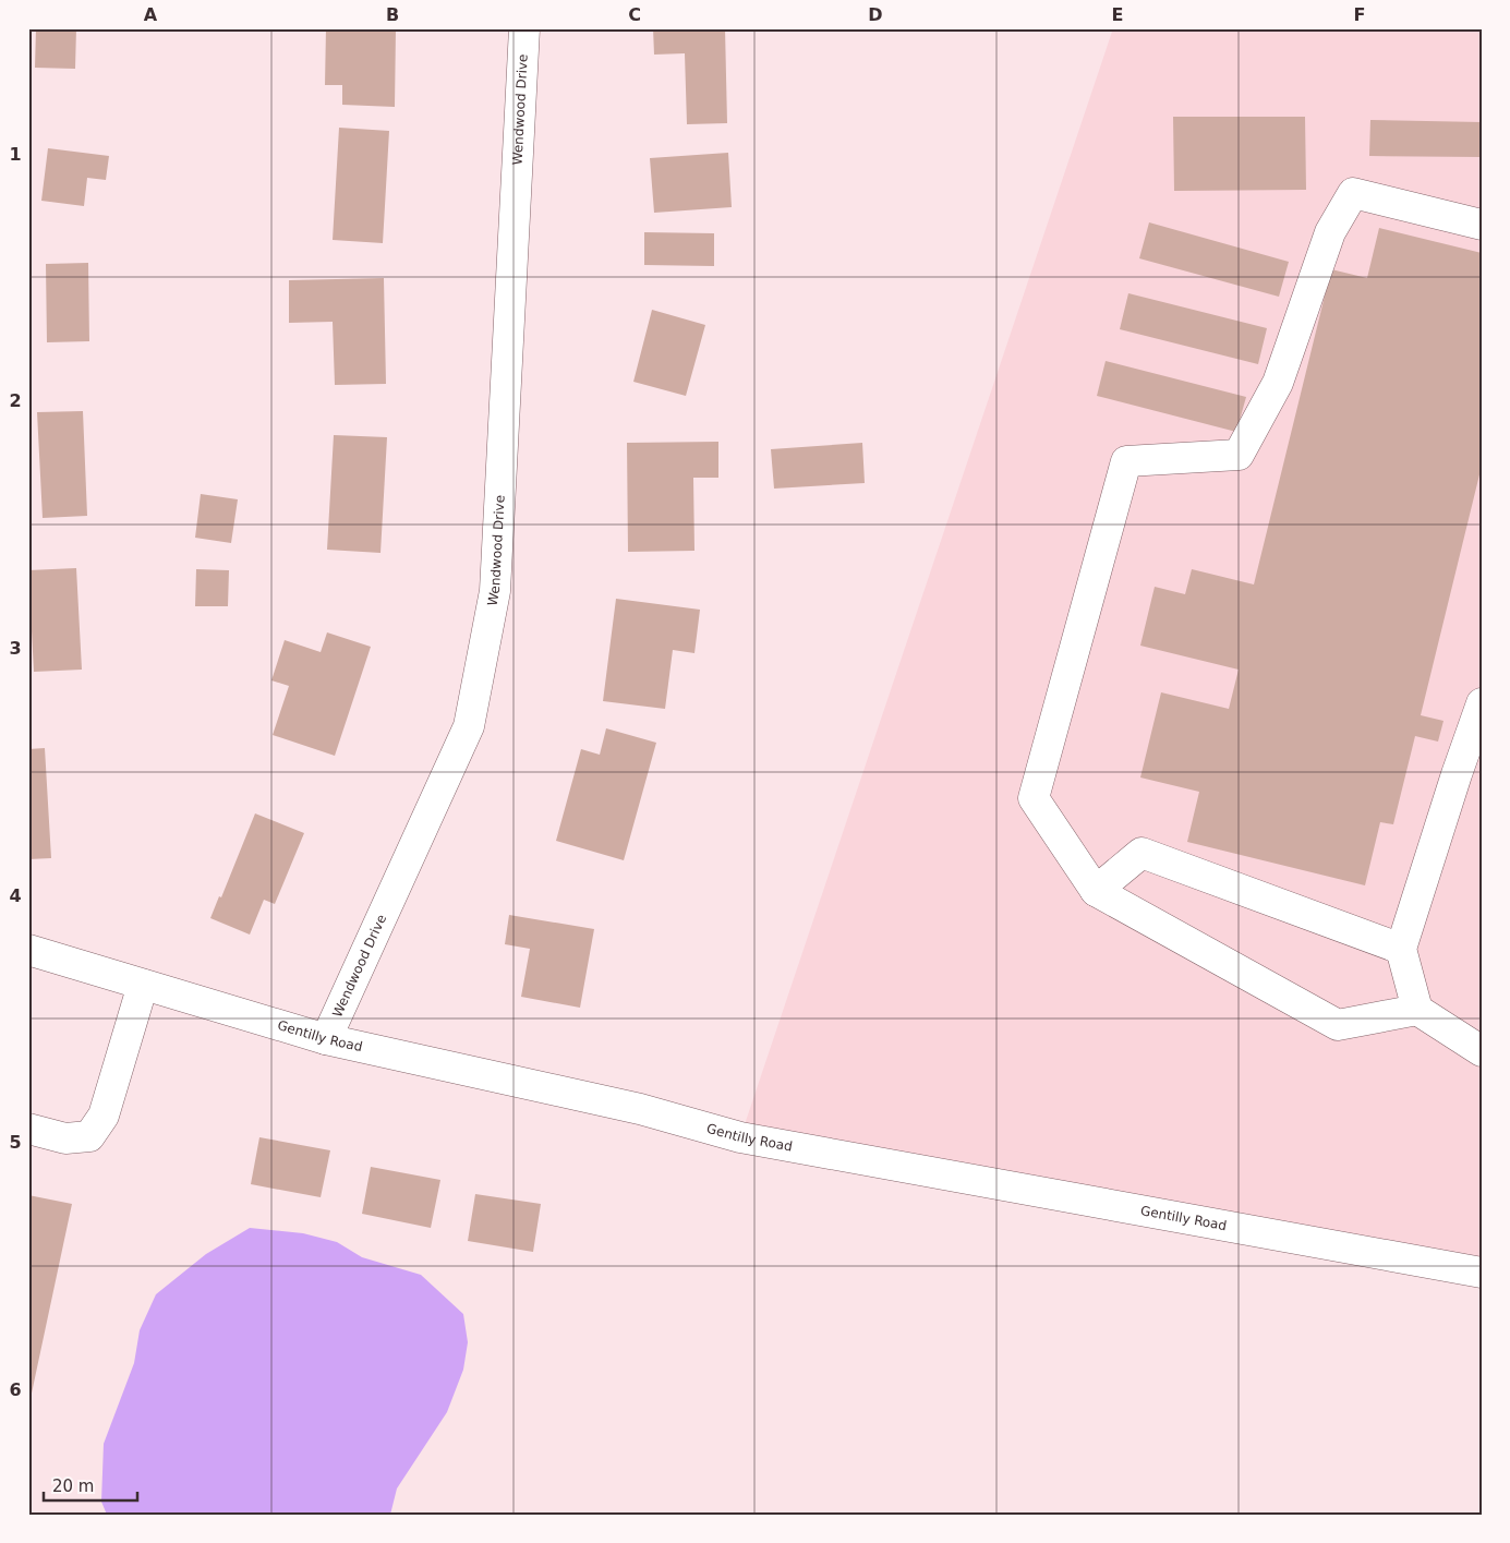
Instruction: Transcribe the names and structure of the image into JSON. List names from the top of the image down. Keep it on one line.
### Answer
{"streets":{"street":["Wendwood Drive","Gentilly Road"]},"crossings":[["Wendwood Drive","Gentilly Road"]],"scale_bar":"20 m","grid":{"columns":["A","B","C","D","E","F"],"rows":["1","2","3","4","5","6"]}}
